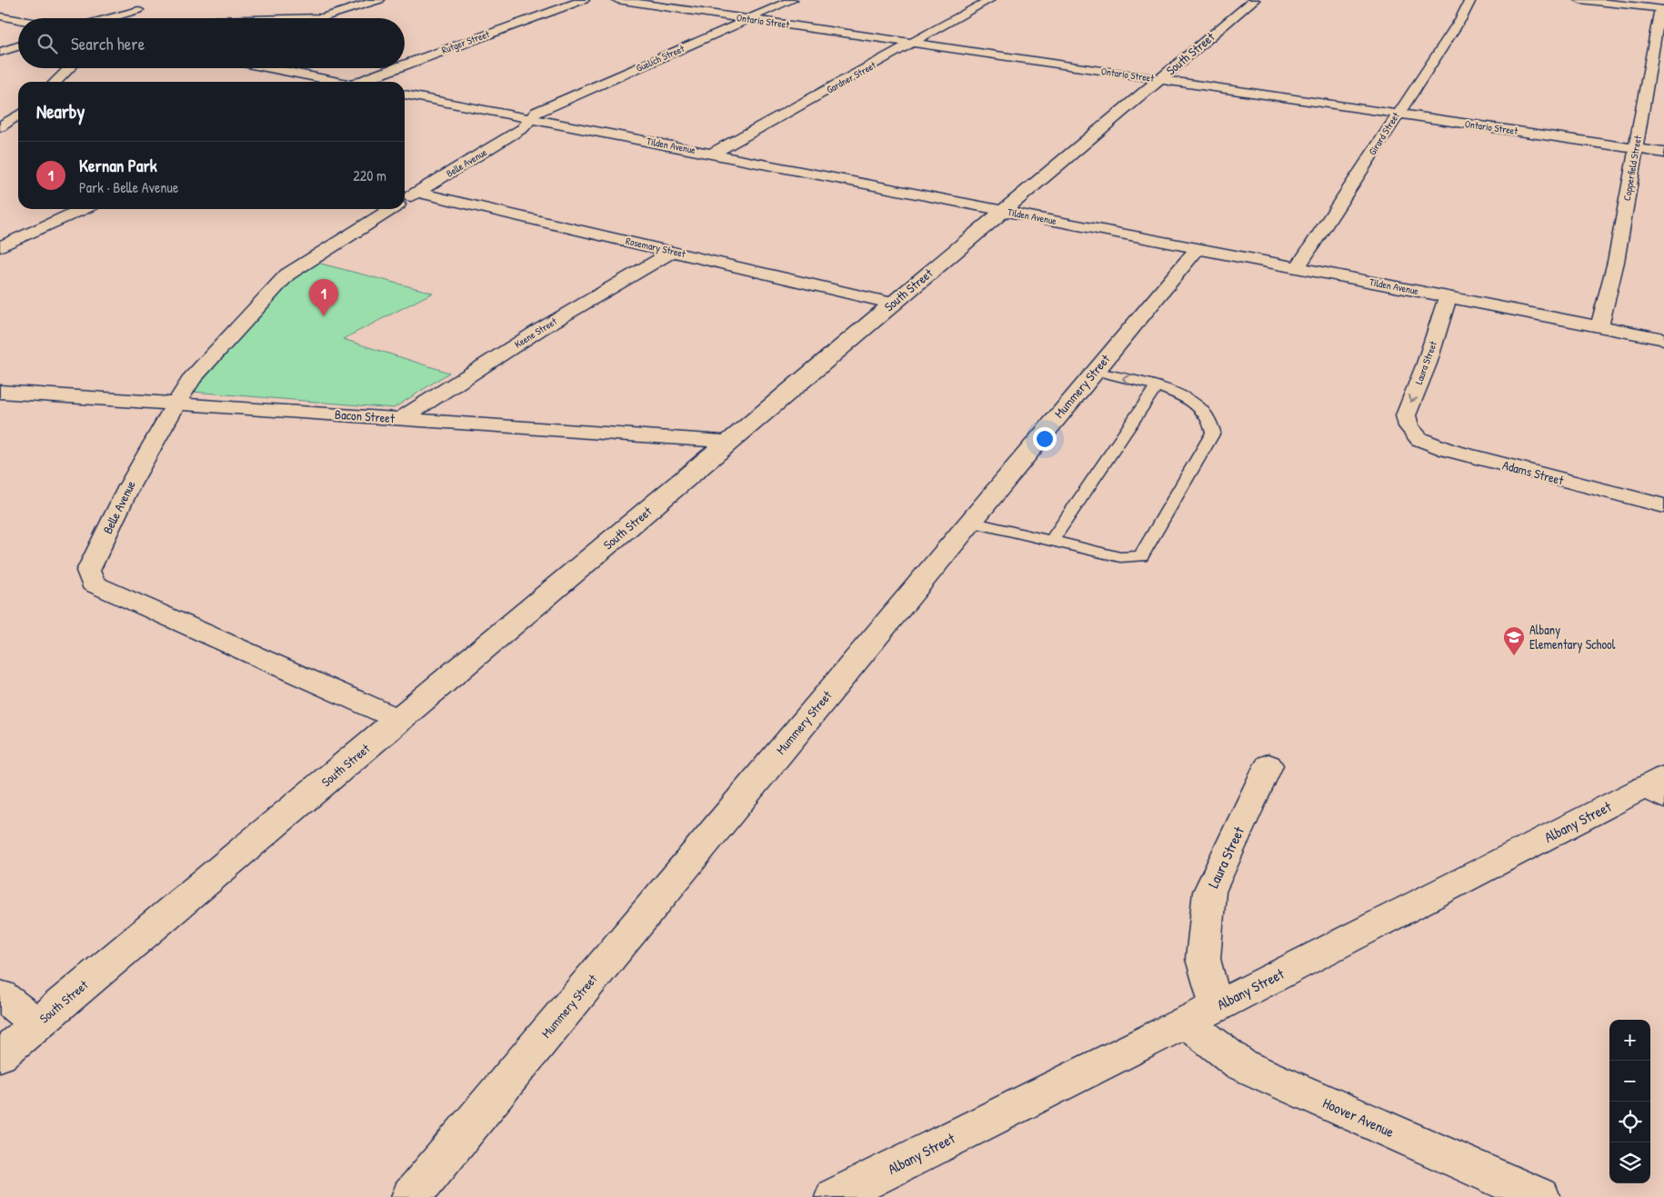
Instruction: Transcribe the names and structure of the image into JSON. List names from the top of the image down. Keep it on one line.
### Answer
{"streets":{"street":["Ontario Street","Rutger Street","South Street","Guelich Street","Gardner Street","Girard Street","Tilden Avenue","Belle Avenue","Copperfield Street","Rosemary Street","Keene Street","Laura Street","Mummery Street","Bacon Street","Adams Street","Albany Street","Hoover Avenue"]},"crossings":[["Ontario Street","South Street"],["Ontario Street","Guelich Street"],["Ontario Street","Gardner Street"],["Ontario Street","Girard Street"],["Ontario Street","Copperfield Street"],["South Street","Tilden Avenue"],["South Street","Belle Avenue"],["South Street","Rosemary Street"],["South Street","Bacon Street"],["Guelich Street","Tilden Avenue"],["Guelich Street","Belle Avenue"],["Gardner Street","Tilden Avenue"],["Girard Street","Tilden Avenue"],["Tilden Avenue","Belle Avenue"],["Tilden Avenue","Copperfield Street"],["Tilden Avenue","Laura Street"],["Tilden Avenue","Mummery Street"],["Belle Avenue","Rosemary Street"],["Belle Avenue","Bacon Street"],["Rosemary Street","Keene Street"],["Keene Street","Bacon Street"],["Laura Street","Adams Street"],["Laura Street","Albany Street"],["Laura Street","Hoover Avenue"],["Albany Street","Hoover Avenue"]],"places":{"school or university":["Albany Elementary School"]},"page":{"search":"Search here","heading":"Nearby","list":[{"mark":"1","name":"Kernan Park","note":"Park · Belle Avenue","value":"220 m"}],"pins":"1","map_buttons":["+","−"]}}
